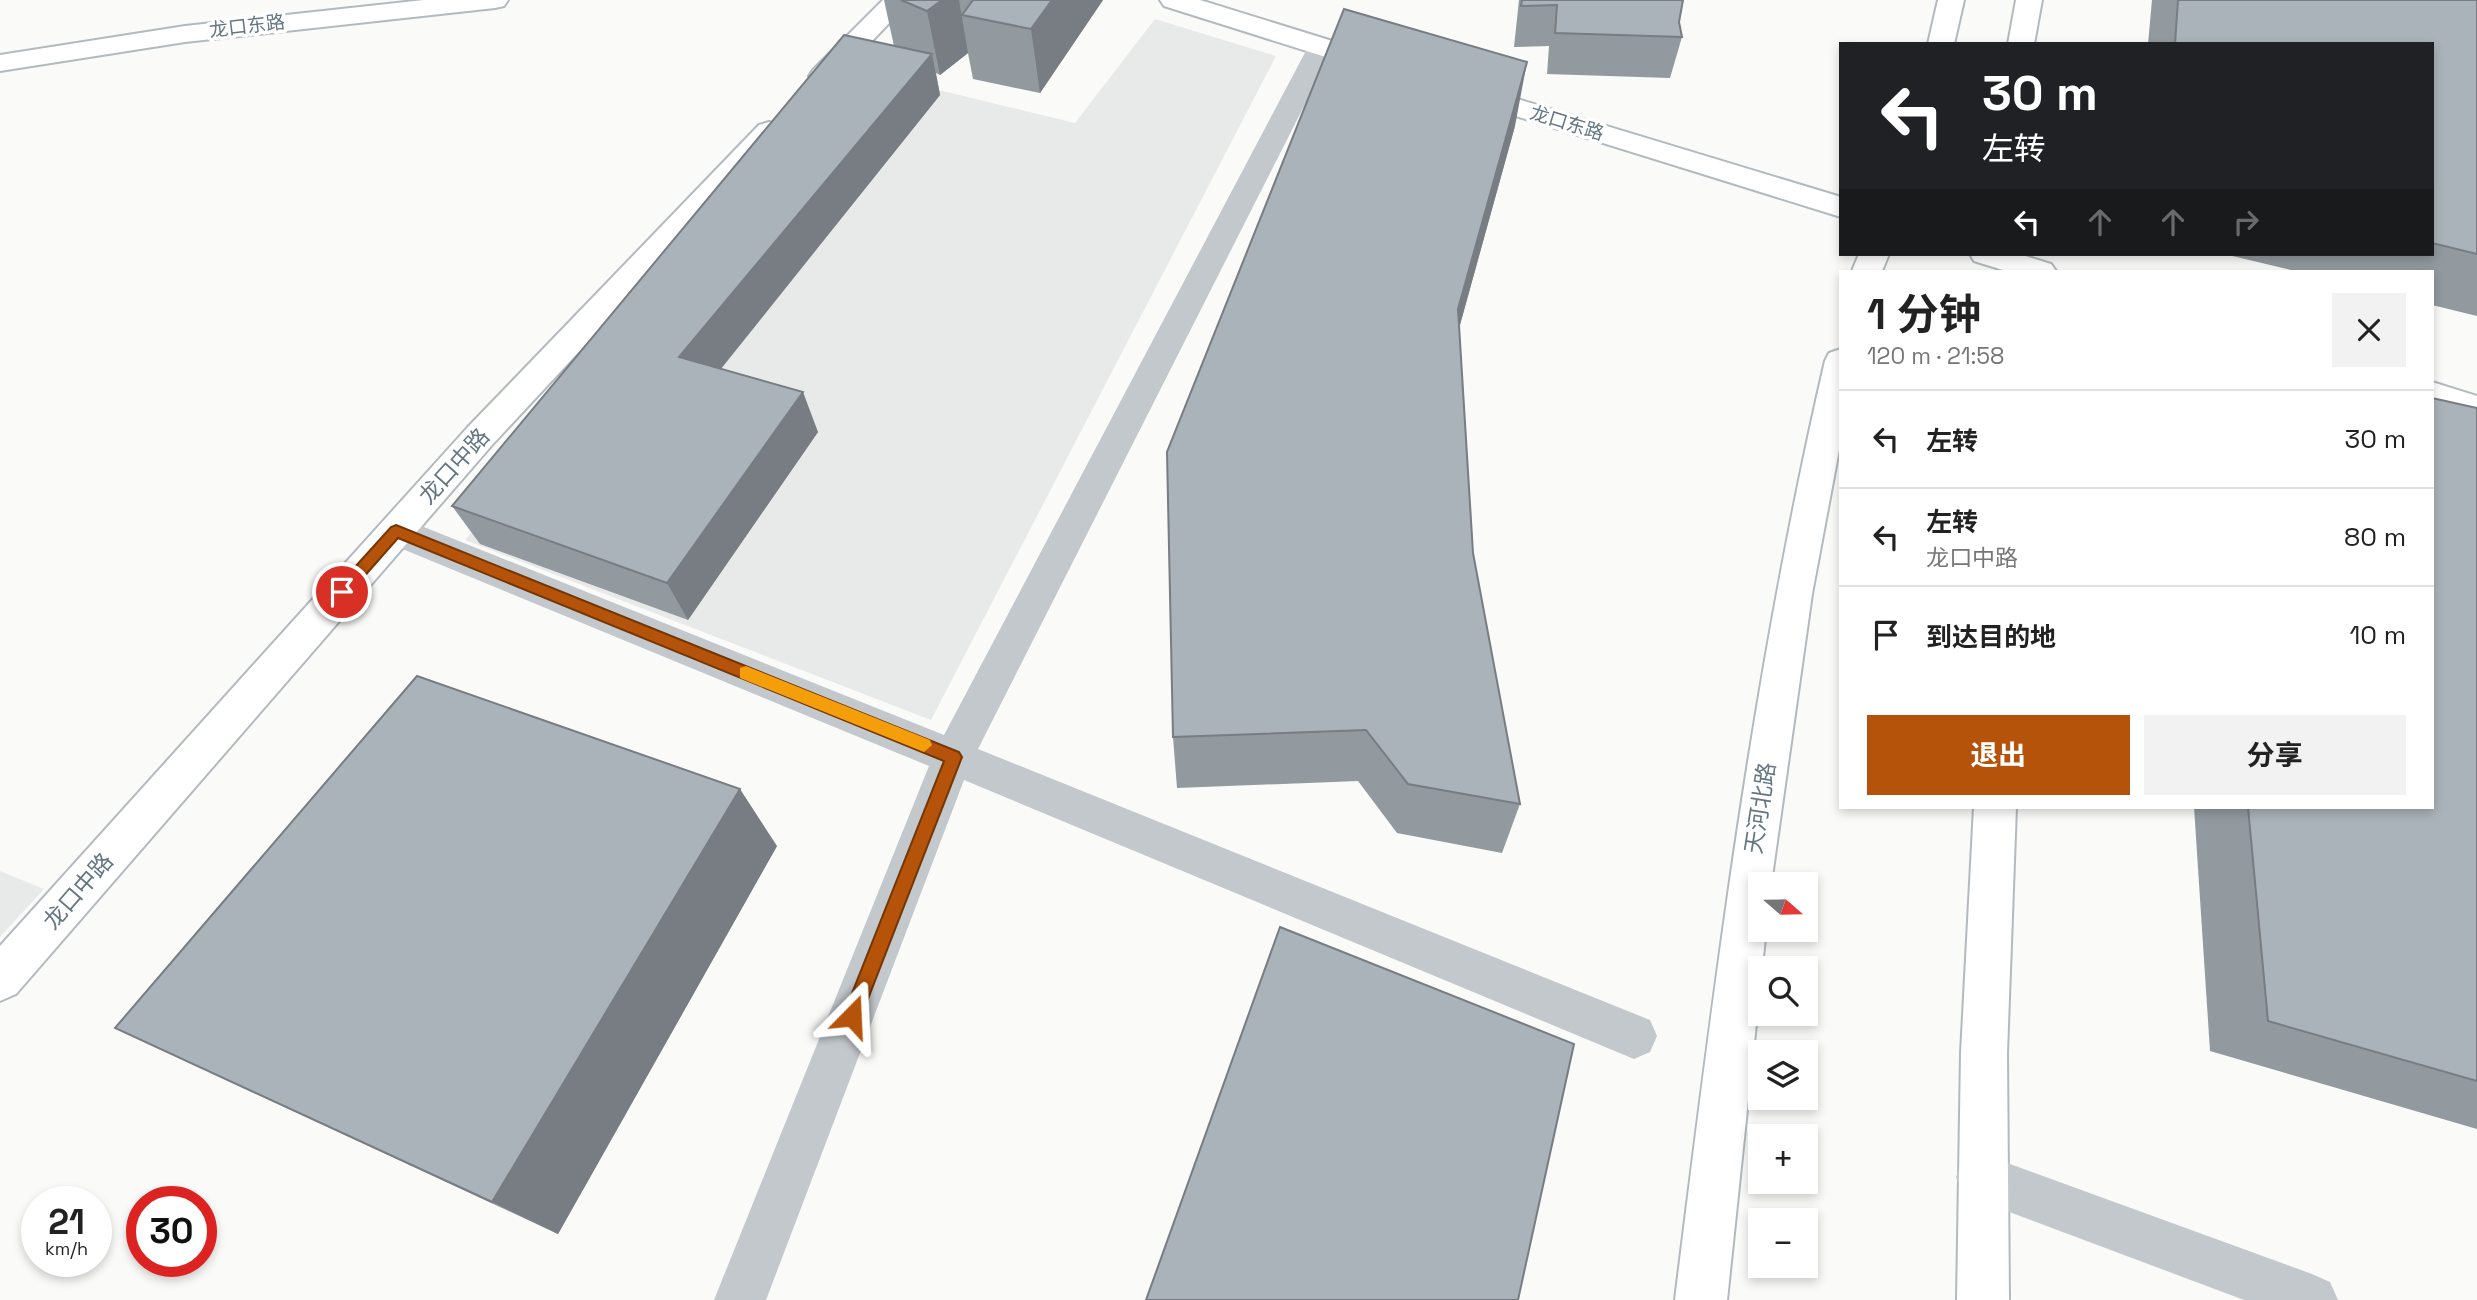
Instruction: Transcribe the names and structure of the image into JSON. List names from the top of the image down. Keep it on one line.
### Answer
{"streets":{"street":["龙口东路","龙口中路","天河北路"]},"north":"right","page":{"turn":["30 m","左转"],"heading":["1 分钟","120 m · 21:58"],"list":[{"name":"左转","value":"30 m"},{"name":"左转","note":"龙口中路","value":"80 m"},{"name":"到达目的地","value":"10 m"}],"buttons":["退出","分享"],"map_buttons":["+","−"],"speed":"21 km/h","limit":"30"}}
